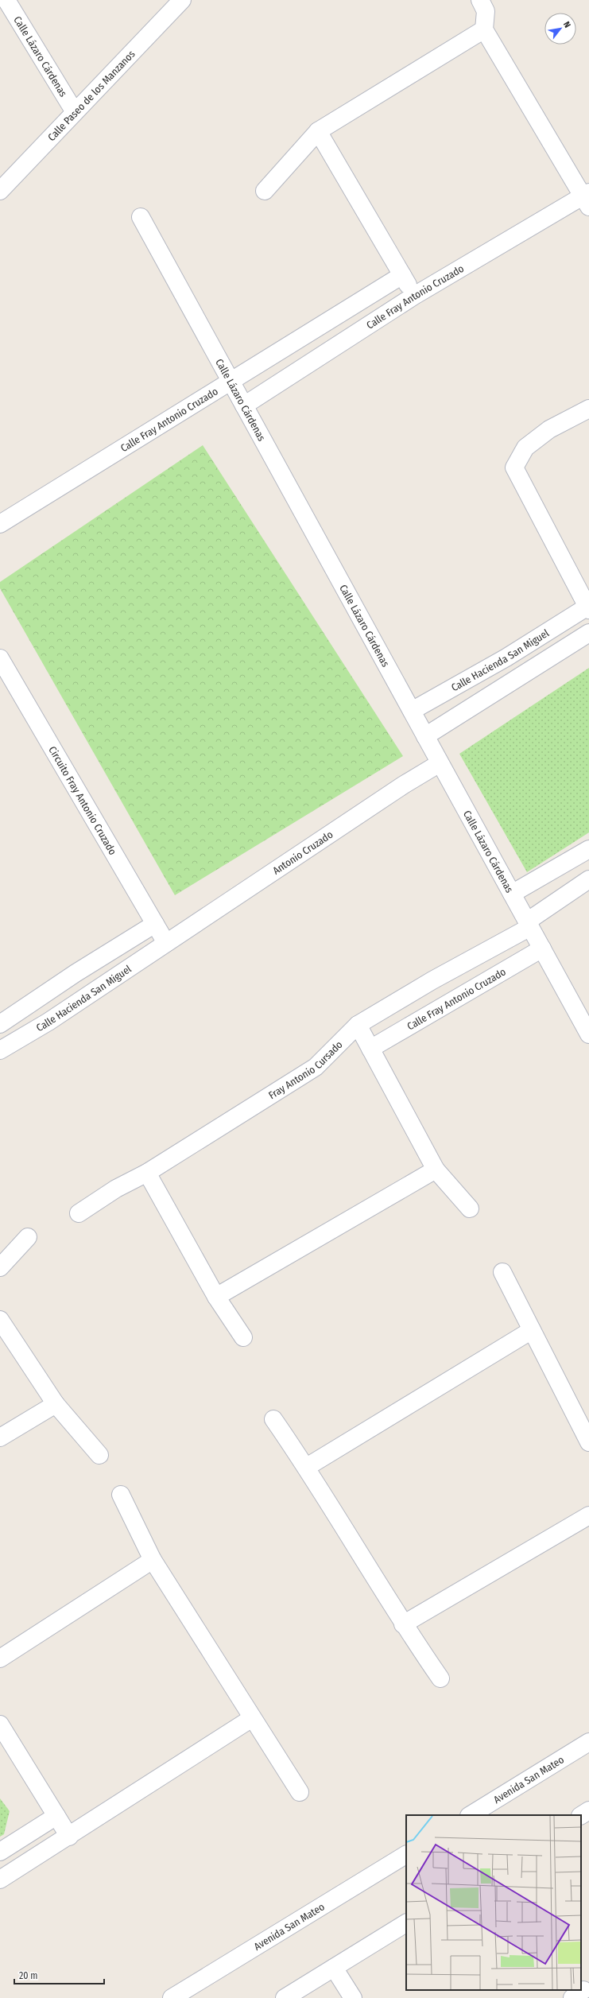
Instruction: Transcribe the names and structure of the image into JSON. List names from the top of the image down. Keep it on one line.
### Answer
{"streets":{"street":["Calle Lázaro Cárdenas","Calle Paseo de los Manzanos","Calle Fray Antonio Cruzado","Calle Hacienda San Miguel","Circuito Fray Antonio Cruzado","Antonio Cruzado","Fray Antonio Cursado","Avenida San Mateo"]},"crossings":[["Calle Lázaro Cárdenas","Calle Paseo de los Manzanos"],["Calle Lázaro Cárdenas","Calle Fray Antonio Cruzado"],["Calle Lázaro Cárdenas","Calle Hacienda San Miguel"],["Calle Lázaro Cárdenas","Antonio Cruzado"],["Calle Lázaro Cárdenas","Fray Antonio Cursado"],["Calle Hacienda San Miguel","Circuito Fray Antonio Cruzado"],["Calle Hacienda San Miguel","Antonio Cruzado"],["Circuito Fray Antonio Cruzado","Antonio Cruzado"]],"scale_bar":"20 m","north":"top right"}
